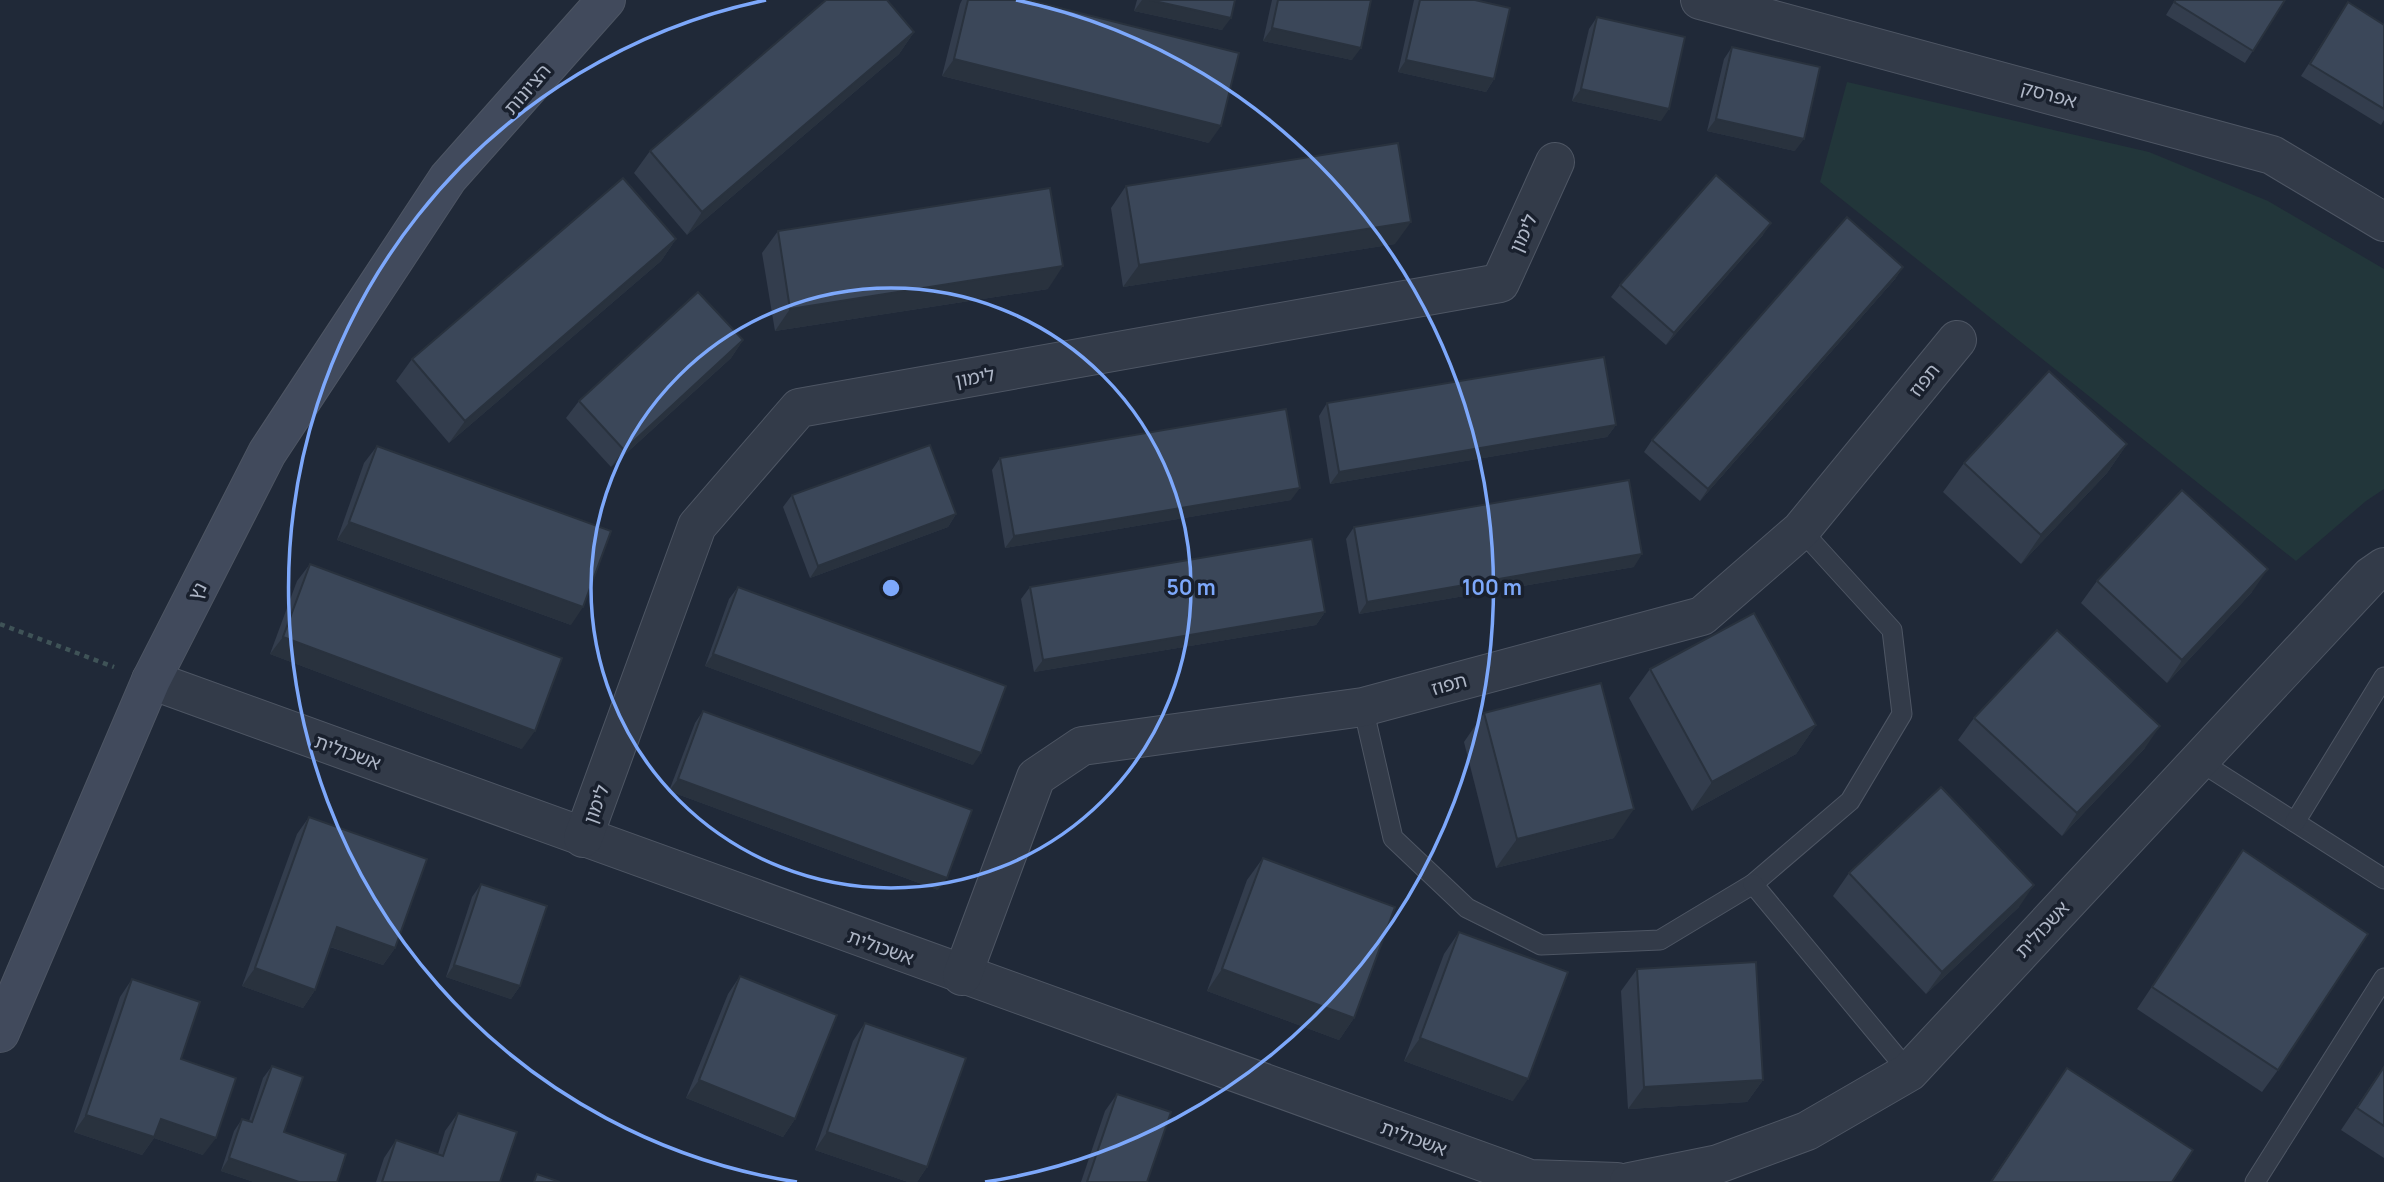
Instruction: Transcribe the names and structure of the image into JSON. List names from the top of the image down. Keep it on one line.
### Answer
{"streets":{"street":["הציונות","אפרסק","לימון","תפוז","נץ","אשכולית"]},"crossings":[["הציונות","נץ"],["לימון","אשכולית"],["תפוז","אשכולית"],["נץ","אשכולית"]],"rings":["50 m","100 m"]}
